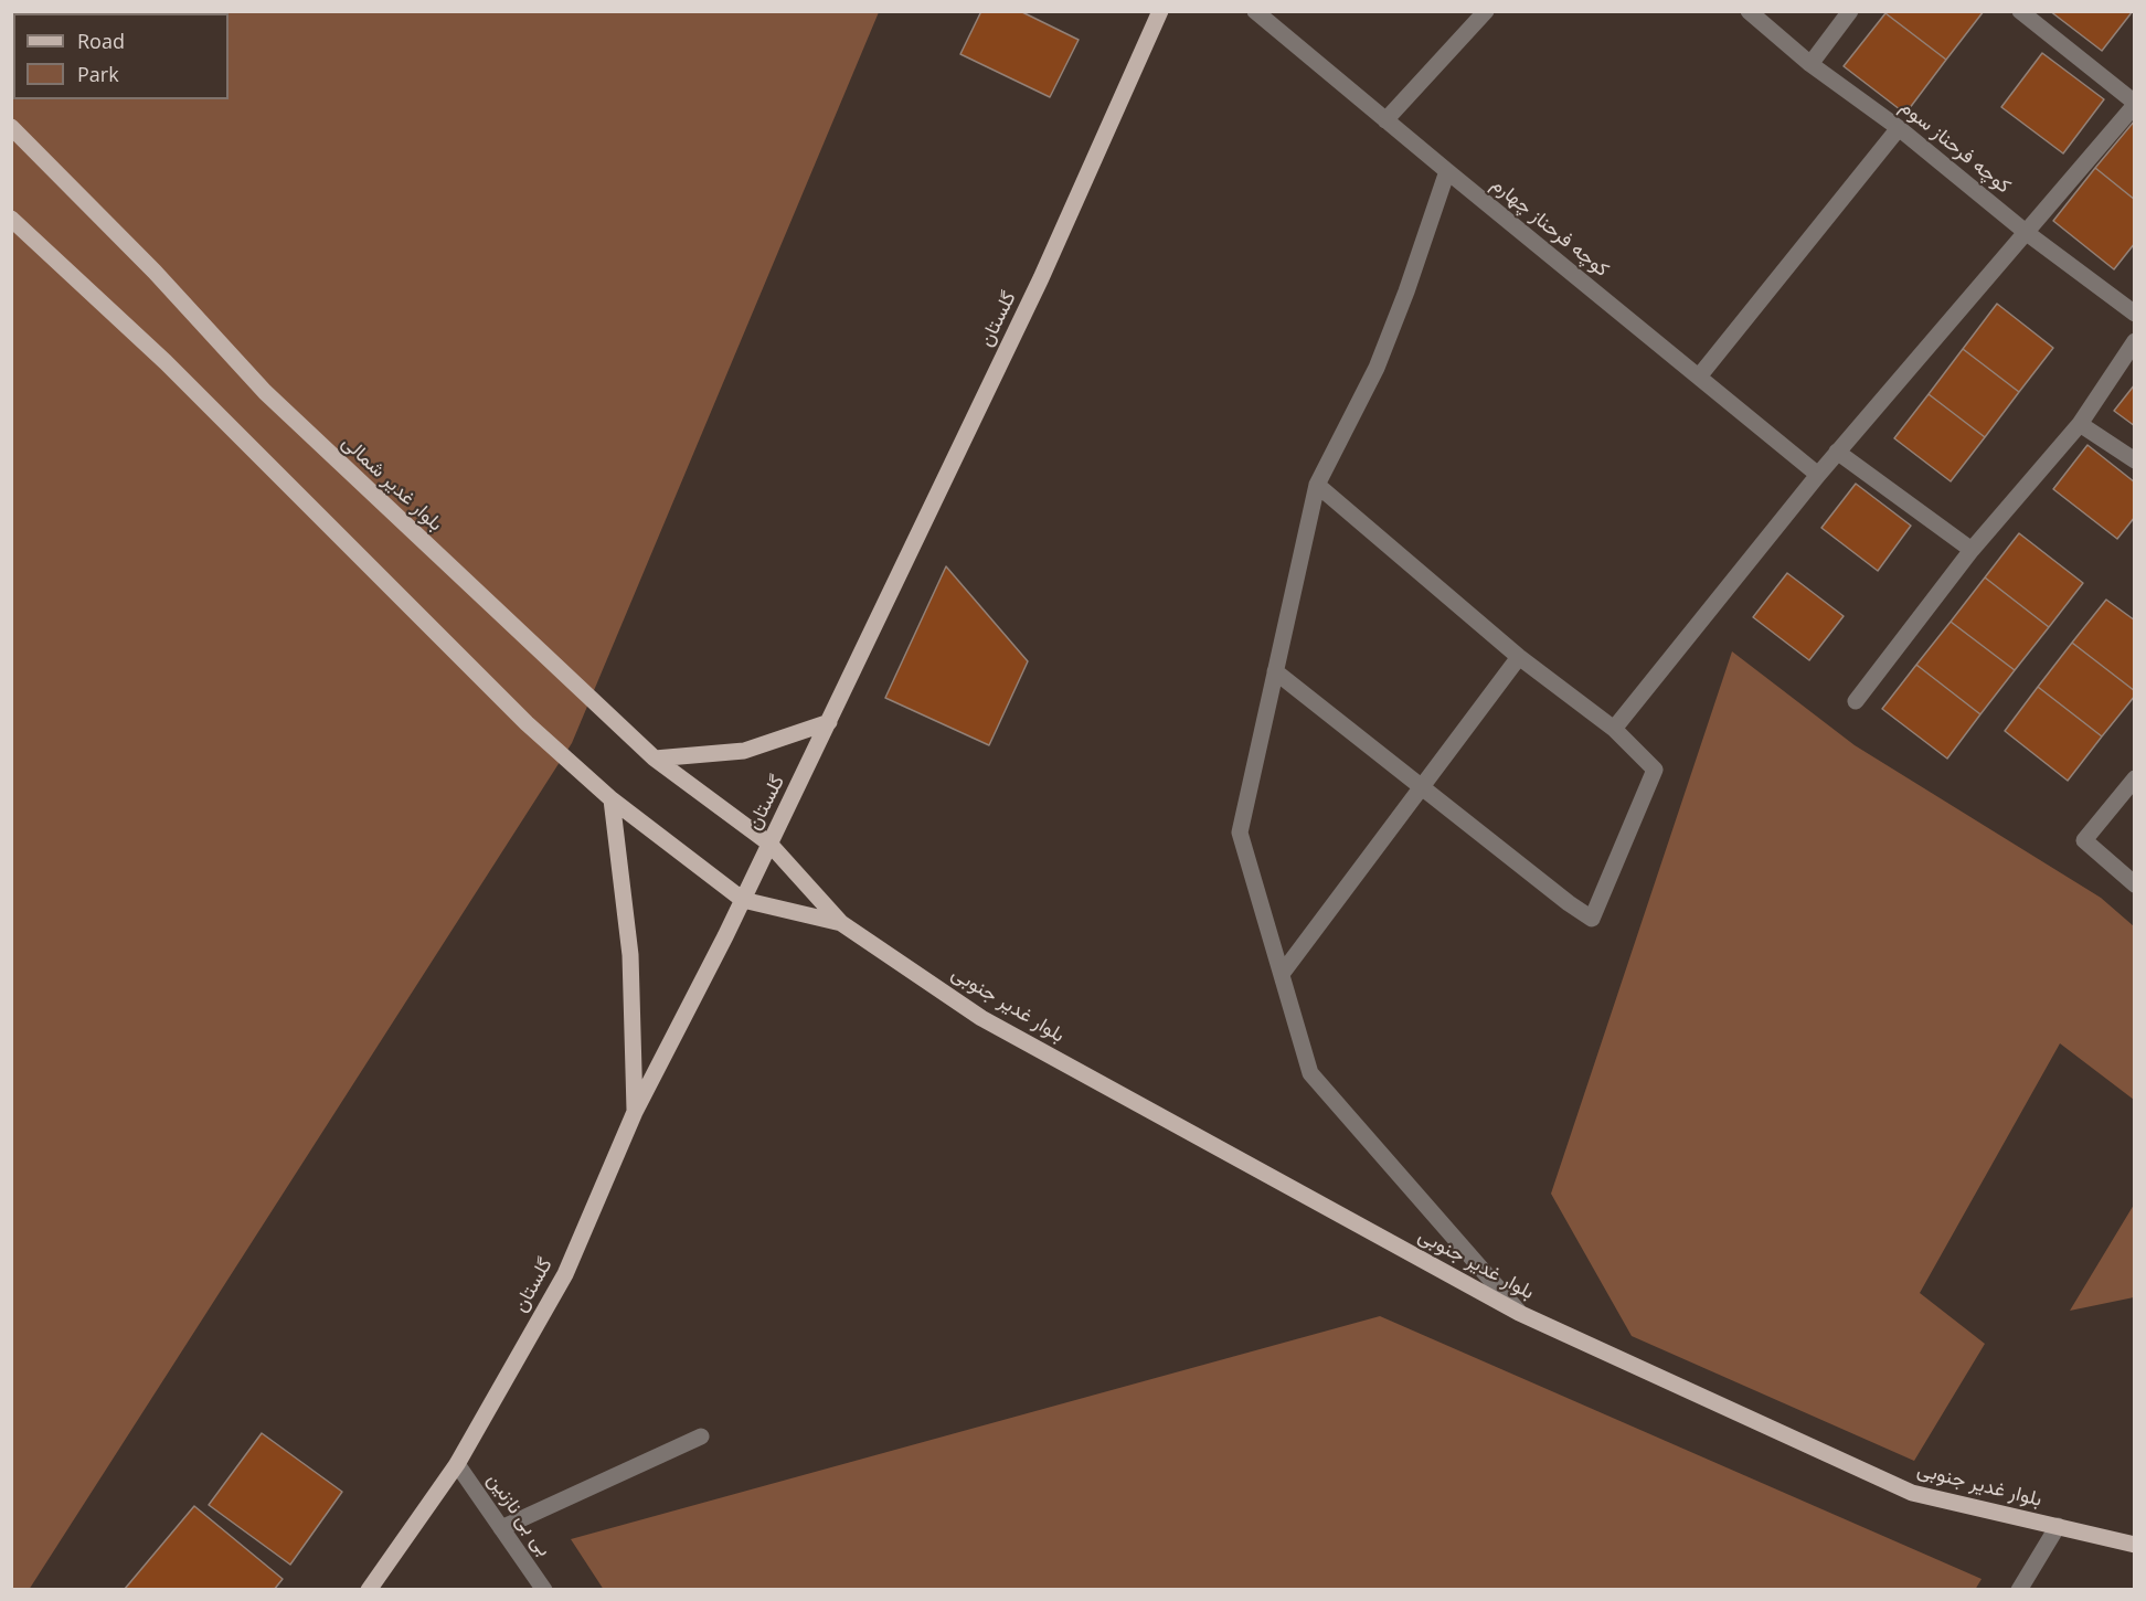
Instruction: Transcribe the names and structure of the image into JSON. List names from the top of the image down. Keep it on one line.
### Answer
{"streets":{"main road":["گلستان","بلوار غدیر شمالی","بلوار غدیر جنوبی"],"street":["کوچه فرحناز سوم","کوچه فرحناز چهارم","بی بی نازنین"]},"crossings":[["گلستان","بلوار غدیر شمالی"],["گلستان","بلوار غدیر جنوبی"],["گلستان","بی بی نازنین"],["بلوار غدیر شمالی","بلوار غدیر جنوبی"]],"legend":["Road","Park"]}
